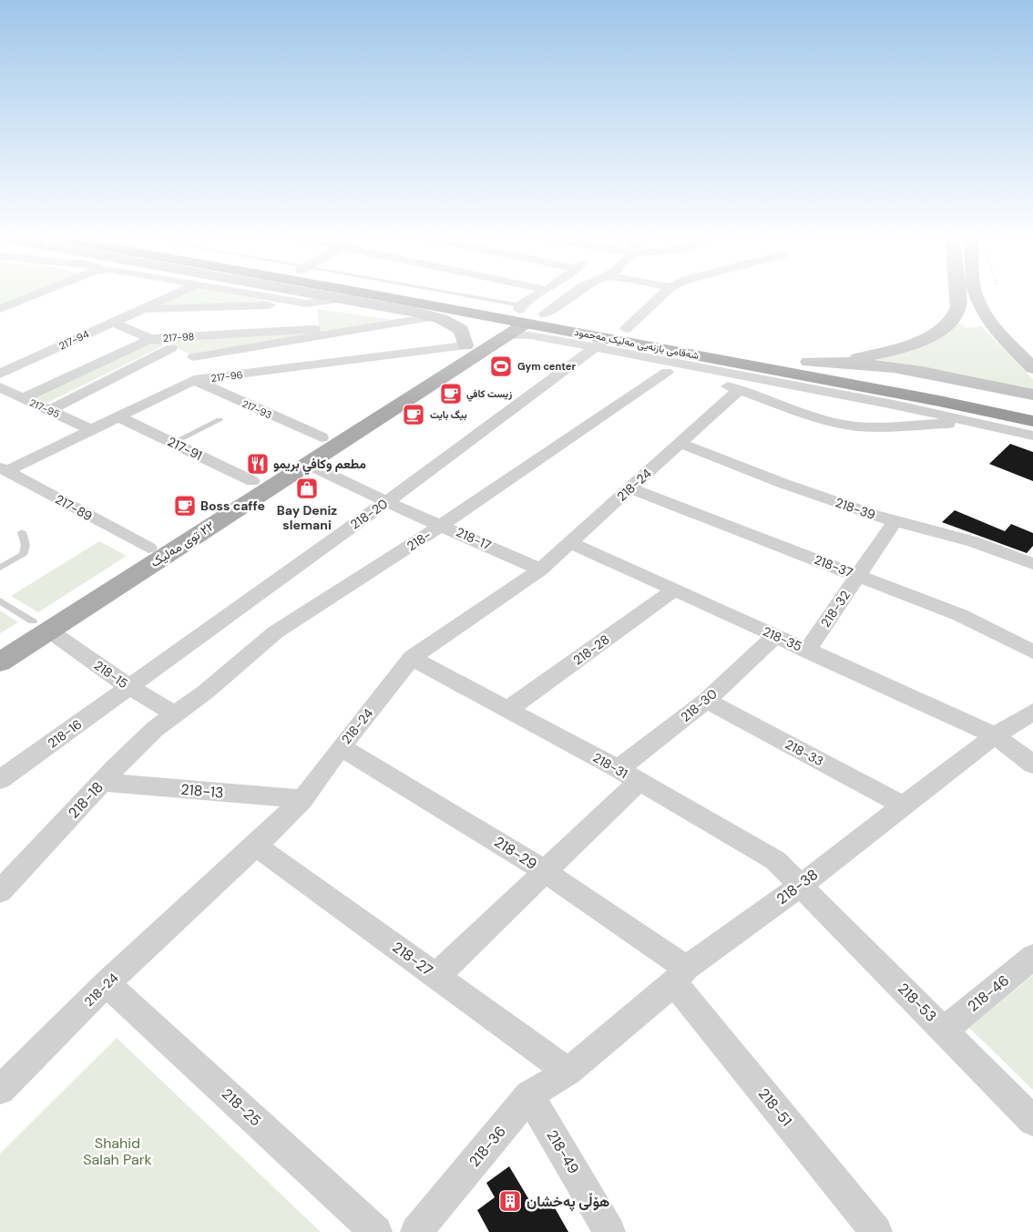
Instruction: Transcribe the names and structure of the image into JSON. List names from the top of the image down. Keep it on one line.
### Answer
{"streets":{"highway":["شەقامی بازنەیی مەلیک مەحمود"],"main road":["٢٢ توی مەلیک"],"street":["217-98","217-94","217-96","217-95","217-93","217-91","218-24","217-89","218-39","218-20","218-17","218-","218-37","218-32","218-35","218-28","218-15","218-30","218-16","218-33","218-31","218-13","218-18","218-29","218-38","218-27","218-46","218-53","218-25","218-51","218-36","218-49"]},"crossings":[["217-98","217-95"],["شەقامی بازنەیی مەلیک مەحمود","218-20"],["شەقامی بازنەیی مەلیک مەحمود","٢٢ توی مەلیک"],["217-96","217-95"],["217-96","217-93"],["217-96","217-91"],["217-96","217-89"],["217-96","٢٢ توی مەلیک"],["217-93","٢٢ توی مەلیک"],["217-91","٢٢ توی مەلیک"],["218-24","218-39"],["218-24","218-17"],["218-24","218-37"],["218-24","218-35"],["218-24","218-31"],["218-24","218-13"],["218-24","218-29"],["218-24","218-27"],["218-24","218-25"],["217-89","٢٢ توی مەلیک"],["218-39","218-32"],["218-20","218-17"],["218-20","218-15"],["218-20","218-16"],["218-17","218-"],["218-17","٢٢ توی مەلیک"],["218-","218-15"],["218-","218-18"],["٢٢ توی مەلیک","218-15"],["218-37","218-32"],["218-32","218-35"],["218-35","218-28"],["218-35","218-30"],["218-35","218-38"],["218-28","218-31"],["218-15","218-16"],["218-15","218-18"],["218-30","218-33"],["218-30","218-31"],["218-30","218-29"],["218-30","218-27"],["218-33","218-38"],["218-31","218-38"],["218-31","218-53"],["218-13","218-18"],["218-29","218-38"],["218-29","218-51"],["218-38","218-27"],["218-38","218-53"],["218-38","218-51"],["218-38","218-36"],["218-27","218-36"],["218-46","218-53"],["218-36","218-49"]],"parks":["Shahid Salah Park"],"places":{"sports":["Gym center"],"cafe":["زيست كافي","بیگ بایت","Boss caffe"],"restaurant":["مطعم وكافي بريمو"],"shop":["Bay Deniz slemani"],"building":["هۆڵی پەخشان"]}}
